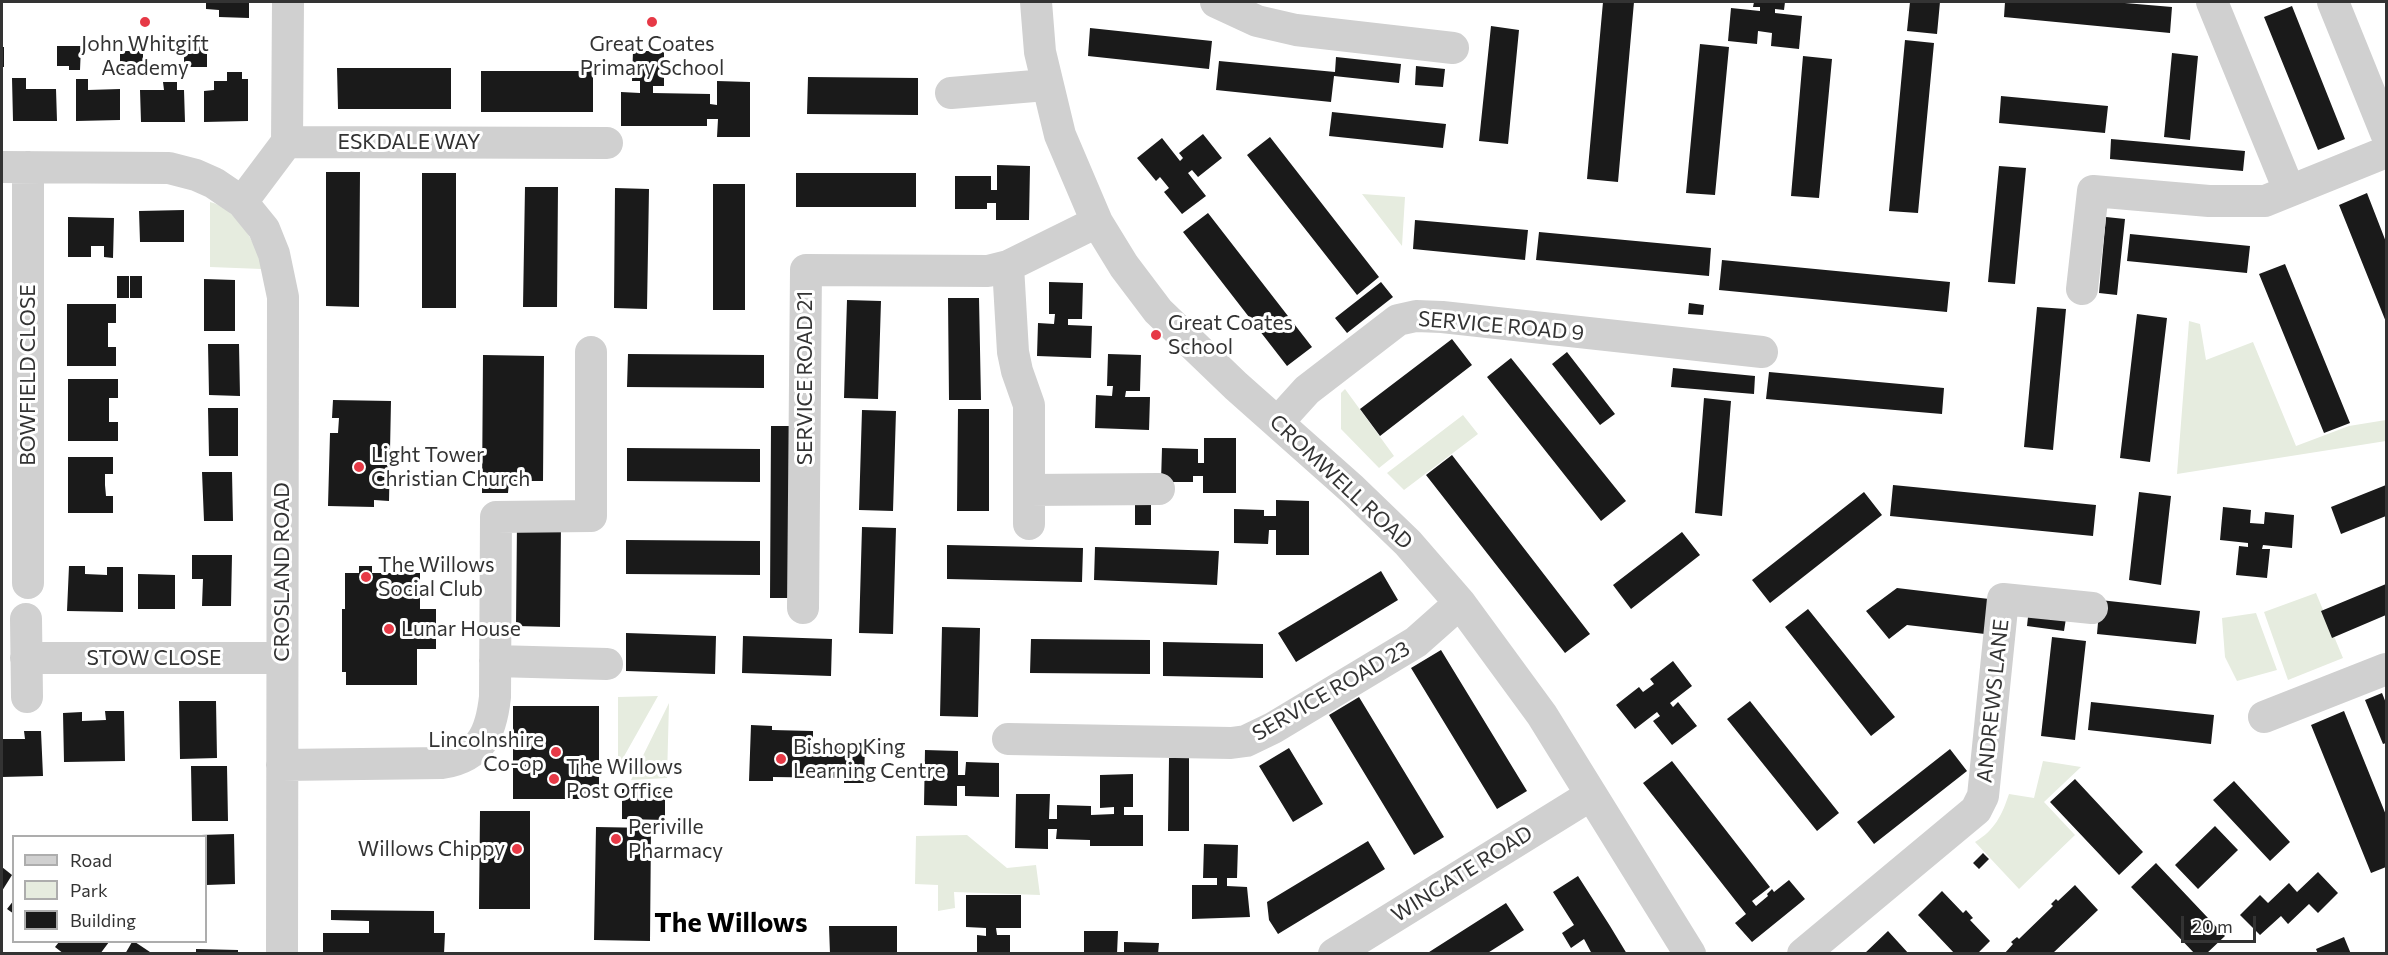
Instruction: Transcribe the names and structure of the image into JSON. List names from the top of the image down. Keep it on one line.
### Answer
{"streets":{"street":["ESKDALE WAY","SERVICE ROAD 9","BOWFIELD CLOSE","SERVICE ROAD 21","CROMWELL ROAD","CROSLAND ROAD","STOW CLOSE","SERVICE ROAD 23","ANDREWS LANE","WINGATE ROAD"]},"crossings":[["SERVICE ROAD 9","CROMWELL ROAD"],["BOWFIELD CLOSE","CROSLAND ROAD"],["SERVICE ROAD 21","CROMWELL ROAD"],["CROMWELL ROAD","SERVICE ROAD 23"],["CROMWELL ROAD","WINGATE ROAD"],["CROSLAND ROAD","STOW CLOSE"]],"districts":["The Willows"],"places":["John Whitgift Academy","Great Coates Primary School","Great Coates School","Light Tower Christian Church","The Willows Social Club","Lunar House","Lincolnshire Co-op","Bishop King Learning Centre","The Willows Post Office","Periville Pharmacy","Willows Chippy"],"legend":["Road","Park","Building"],"scale_bar":"20 m"}
